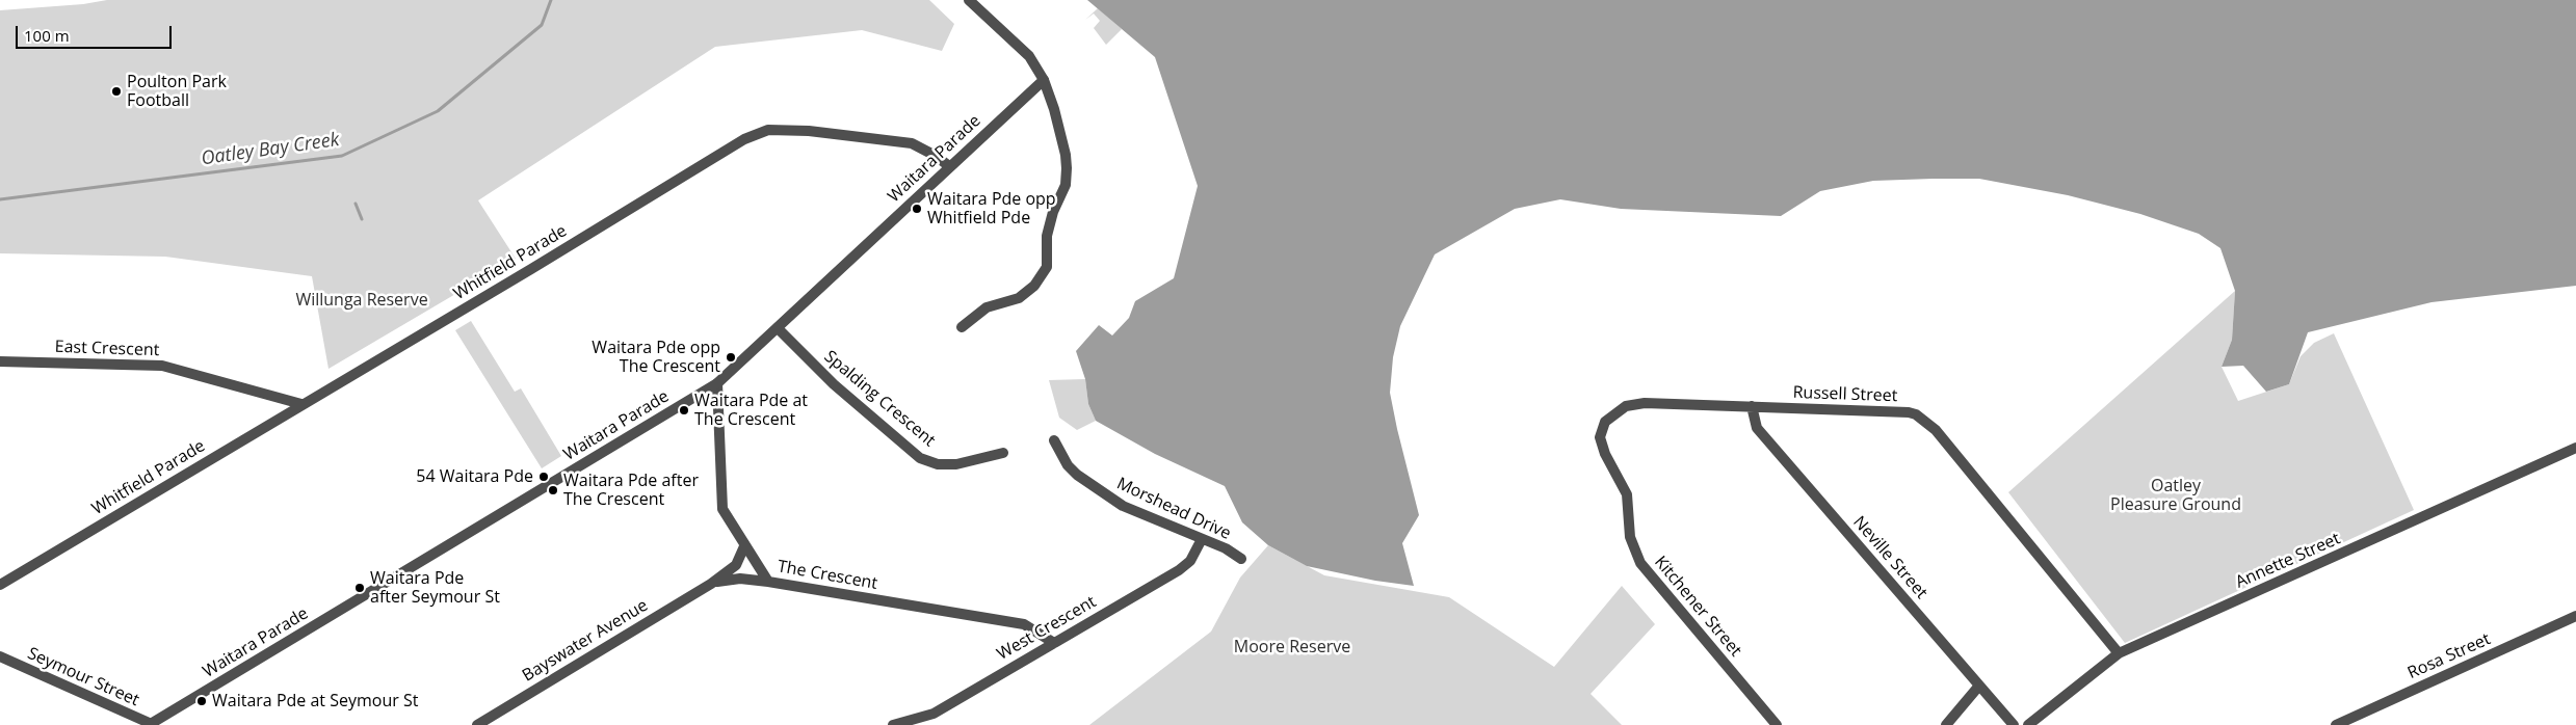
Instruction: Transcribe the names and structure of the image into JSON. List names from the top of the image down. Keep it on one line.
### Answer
{"streets":{"street":["Waitara Parade","Whitfield Parade","East Crescent","Russell Street","Spalding Crescent","Morshead Drive","Neville Street","Annette Street","The Crescent","Kitchener Street","West Crescent","Bayswater Avenue","Rosa Street","Seymour Street"]},"crossings":[["Waitara Parade","Whitfield Parade"],["Waitara Parade","Spalding Crescent"],["Waitara Parade","The Crescent"],["Waitara Parade","Seymour Street"],["Whitfield Parade","East Crescent"],["Russell Street","Neville Street"],["Russell Street","Annette Street"],["Russell Street","Kitchener Street"],["Morshead Drive","West Crescent"],["The Crescent","West Crescent"],["The Crescent","Bayswater Avenue"]],"water":["Oatley Bay Creek"],"parks":["Willunga Reserve","Oatley Pleasure Ground","Moore Reserve"],"places":["Poulton Park Football","Waitara Pde opp Whitfield Pde","Waitara Pde opp The Crescent","Waitara Pde at The Crescent","54 Waitara Pde","Waitara Pde after The Crescent","Waitara Pde after Seymour St","Waitara Pde at Seymour St"],"scale_bar":"100 m"}
